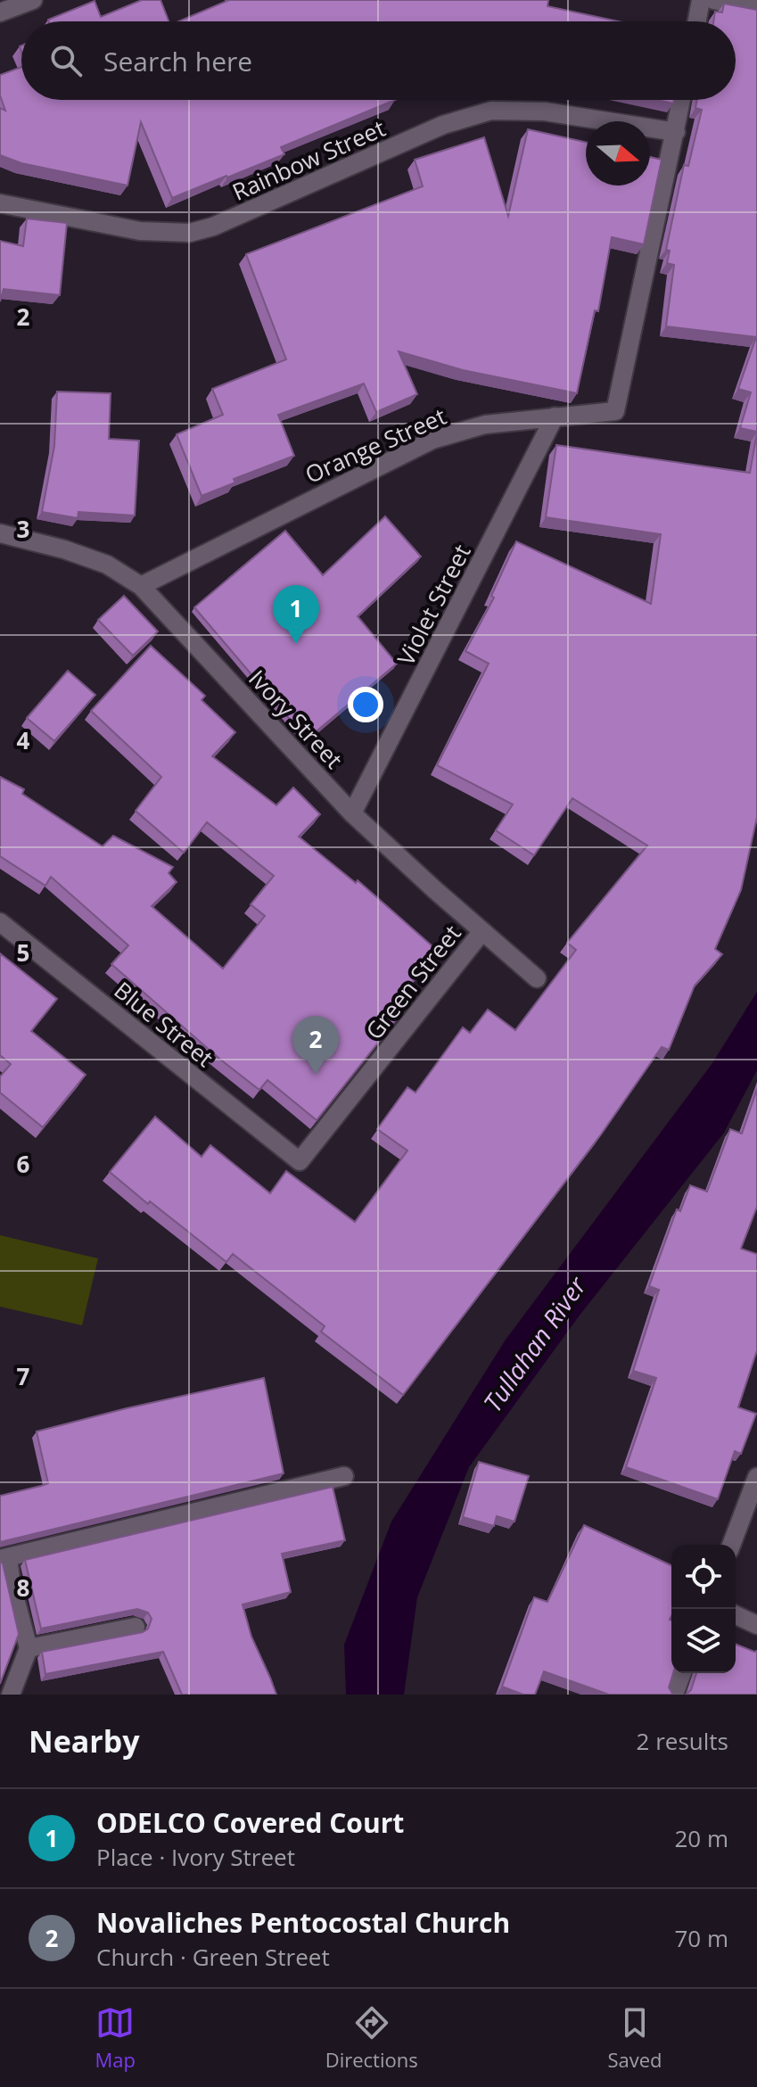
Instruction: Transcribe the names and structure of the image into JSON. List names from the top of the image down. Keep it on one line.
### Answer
{"streets":{"street":["Rainbow Street","Orange Street","Violet Street","Ivory Street","Green Street","Blue Street"]},"crossings":[["Rainbow Street","Orange Street"],["Orange Street","Violet Street"],["Orange Street","Ivory Street"],["Violet Street","Ivory Street"],["Ivory Street","Green Street"],["Green Street","Blue Street"]],"water":["Tullahan River"],"north":"right","page":{"search":"Search here","pins":["1","2"],"heading":["Nearby","2 results"],"list":[{"mark":"1","name":"ODELCO Covered Court","note":"Place · Ivory Street","value":"20 m"},{"mark":"2","name":"Novaliches Pentocostal Church","note":"Church · Green Street","value":"70 m"}],"nav":["Map","Directions","Saved"]},"grid":{"rows":["2","3","4","5","6","7","8"]}}
